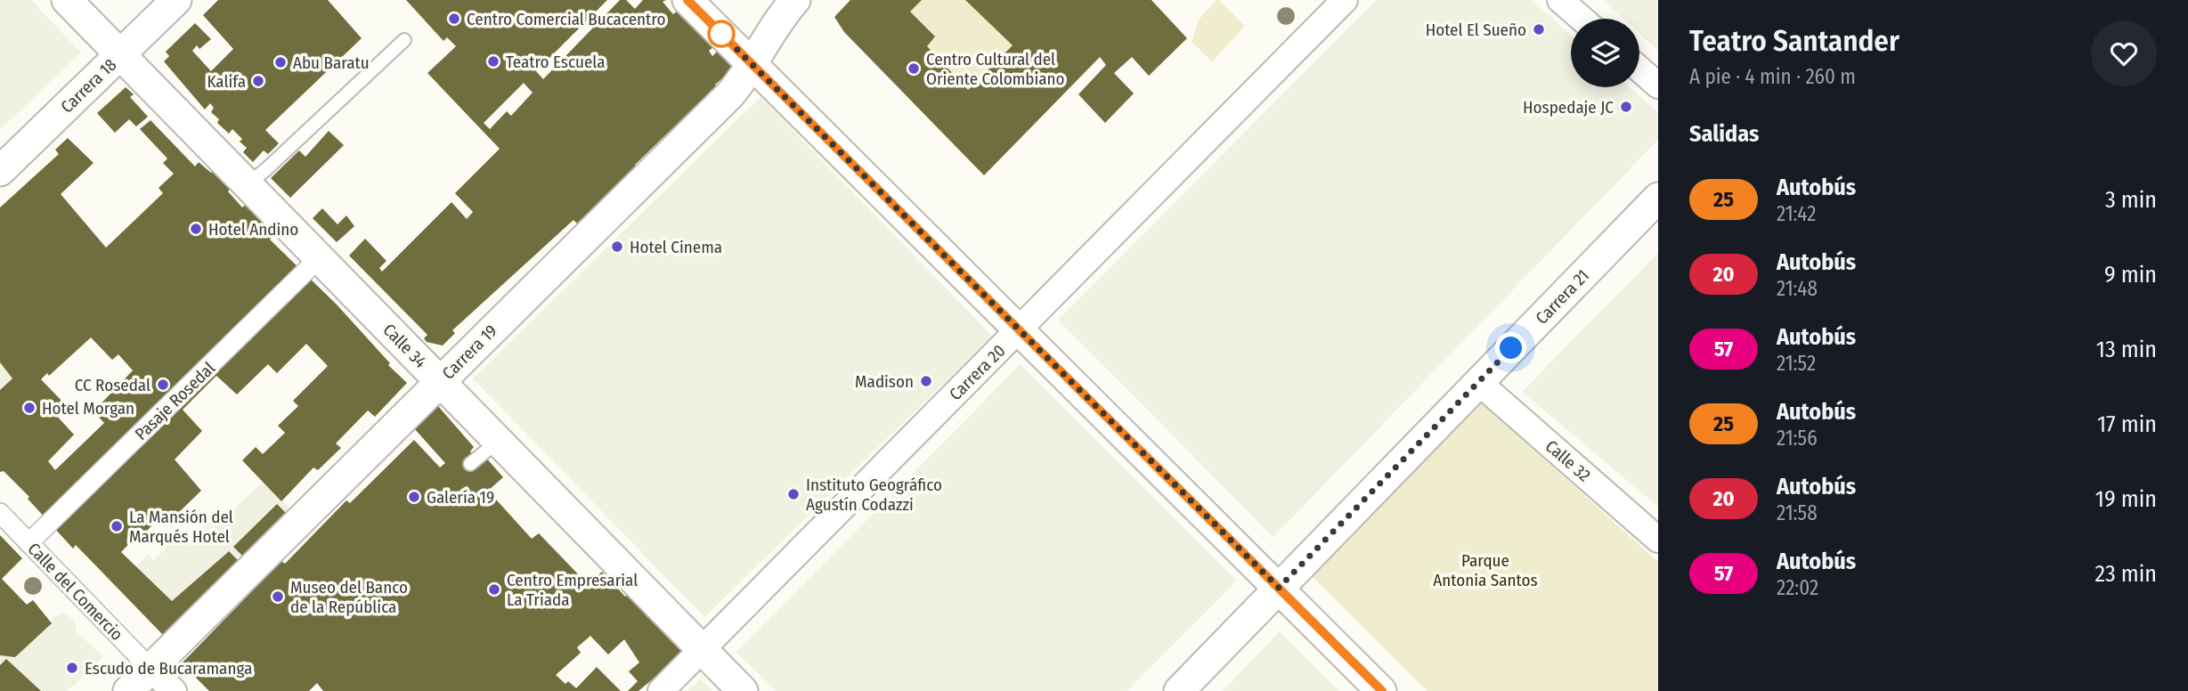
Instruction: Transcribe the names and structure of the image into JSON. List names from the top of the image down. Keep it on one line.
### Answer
{"streets":{"street":["Carrera 18","Carrera 21","Calle 34","Carrera 19","Carrera 20","Pasaje Rosedal","Calle 32","Calle del Comercio"]},"crossings":[["Carrera 18","Calle 34"],["Carrera 21","Calle 32"],["Calle 34","Carrera 19"],["Calle 34","Carrera 20"],["Calle 34","Pasaje Rosedal"],["Carrera 19","Calle del Comercio"],["Pasaje Rosedal","Calle del Comercio"]],"parks":["Parque Antonia Santos"],"places":["Centro Comercial Bucacentro","Hotel El Sueño","Teatro Escuela","Abu Baratu","Centro Cultural del Oriente Colombiano","Kalifa","Hospedaje JC","Hotel Andino","Hotel Cinema","Madison","CC Rosedal","Hotel Morgan","Instituto Geográfico Agustín Codazzi","Galería 19","La Mansión del Marqués Hotel","Centro Empresarial La Triada","Museo del Banco de la República","Escudo de Bucaramanga"],"lines":["bus line 25"],"page":{"heading":[["Teatro Santander","A pie · 4 min · 260 m"],"Salidas"],"list":[{"mark":"25","name":"Autobús","note":"21:42","value":"3 min"},{"mark":"20","name":"Autobús","note":"21:48","value":"9 min"},{"mark":"57","name":"Autobús","note":"21:52","value":"13 min"},{"mark":"25","name":"Autobús","note":"21:56","value":"17 min"},{"mark":"20","name":"Autobús","note":"21:58","value":"19 min"},{"mark":"57","name":"Autobús","note":"22:02","value":"23 min"}]}}
